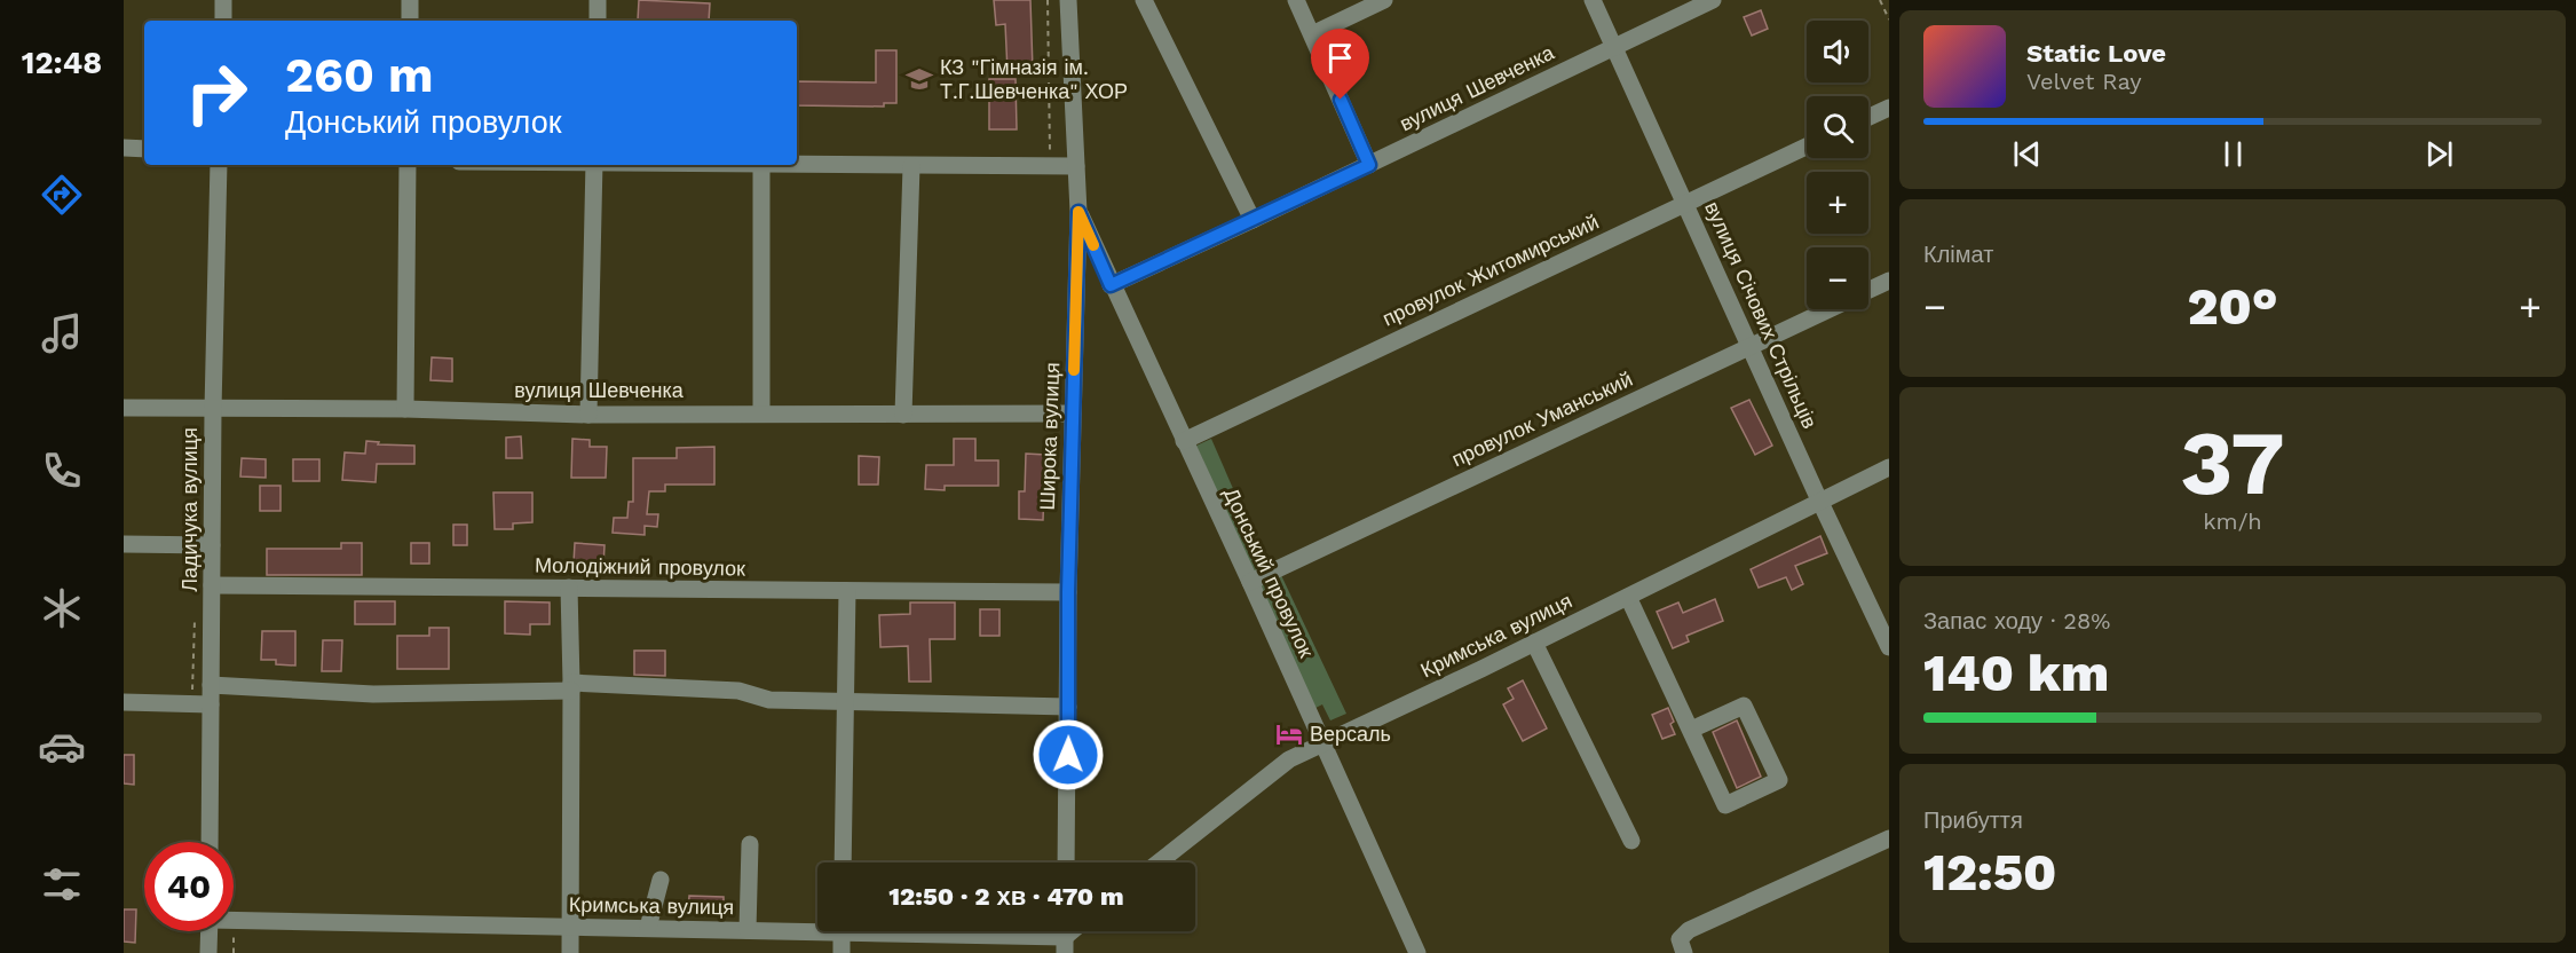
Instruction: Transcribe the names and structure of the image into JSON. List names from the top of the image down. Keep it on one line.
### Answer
{"streets":{"street":["вулиця Шевченка","провулок Житомирський","вулиця Січових Стрільців","провулок Уманський","Широка вулиця","Ладичука вулиця","Молодіжний провулок","Донський провулок","Кримська вулиця"]},"crossings":[["вулиця Шевченка","вулиця Січових Стрільців"],["вулиця Шевченка","Широка вулиця"],["вулиця Шевченка","Ладичука вулиця"],["вулиця Шевченка","Донський провулок"],["провулок Житомирський","вулиця Січових Стрільців"],["провулок Житомирський","Донський провулок"],["вулиця Січових Стрільців","провулок Уманський"],["вулиця Січових Стрільців","Кримська вулиця"],["провулок Уманський","Донський провулок"],["Широка вулиця","Молодіжний провулок"],["Широка вулиця","Донський провулок"],["Ладичука вулиця","Молодіжний провулок"],["Донський провулок","Кримська вулиця"]],"places":{"school or university":["КЗ \"Гімназія ім. Т.Г.Шевченка\" ХОР"],"hotel":["Версаль"]},"page":{"tabs":"12:48","map_buttons":["+","−"],"turn":["260 m","Донський провулок"],"song":["Static Love","Velvet Ray"],"tile":["Клімат",["37","km/h"],["Запас ходу · 28%","140 km"],["Прибуття","12:50"]],"heat":["−","20°","+"],"limit":"40","trip":"12:50 · 2 хв · 470 m"}}
